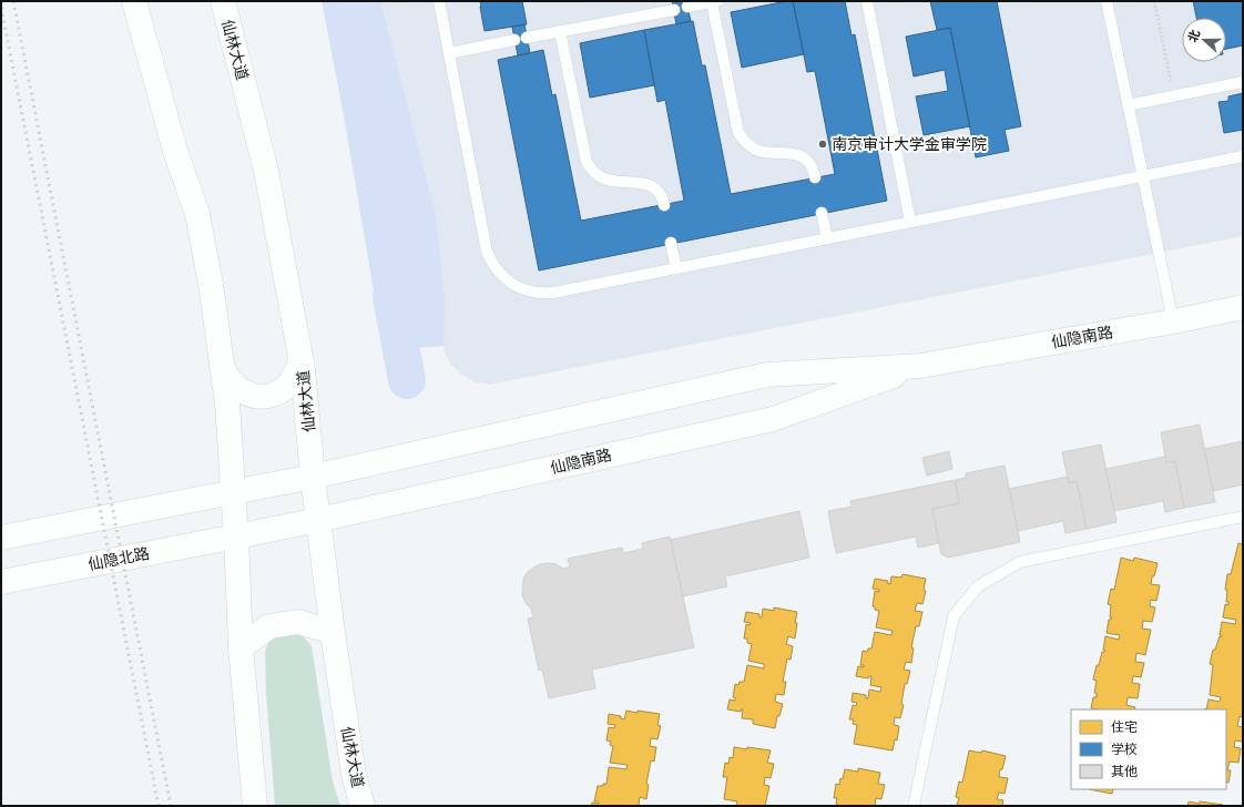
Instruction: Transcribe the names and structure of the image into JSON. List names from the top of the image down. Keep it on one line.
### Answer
{"streets":{"main road":["仙林大道","仙隐南路","仙隐北路"]},"crossings":[["仙林大道","仙隐南路"],["仙隐南路","仙隐北路"]],"places":["南京审计大学金审学院"],"legend":["住宅","学校","其他"],"north":"left"}
